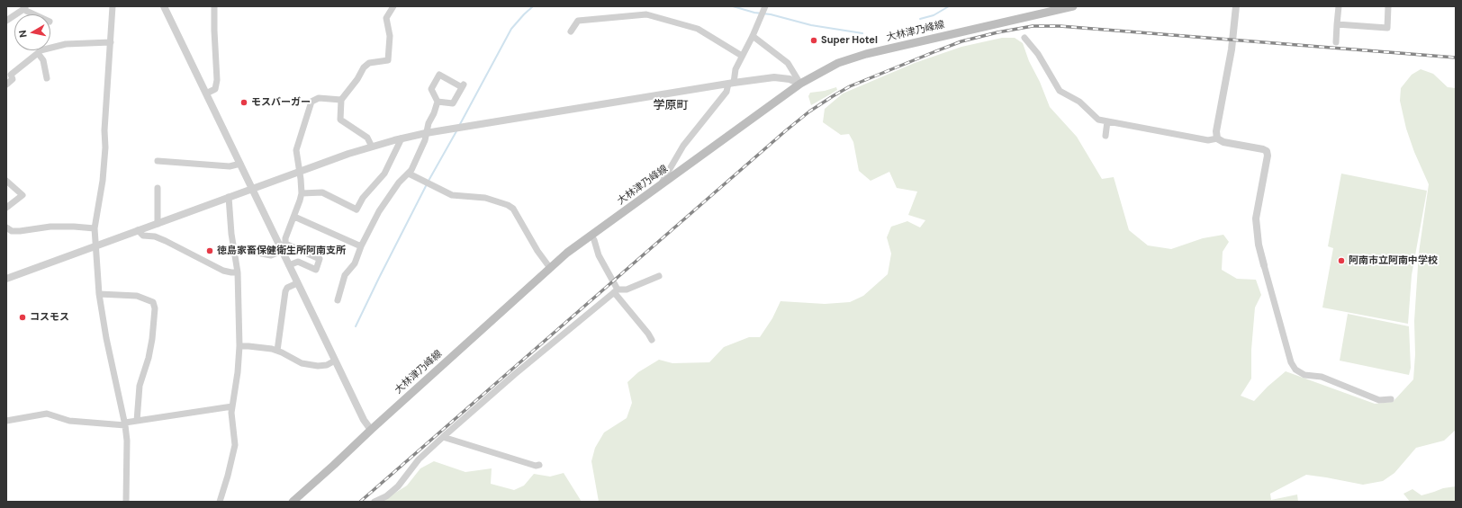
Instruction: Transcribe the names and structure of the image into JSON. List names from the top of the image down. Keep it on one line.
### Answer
{"streets":{"main road":["大林津乃峰線"]},"districts":["学原町"],"places":["Super Hotel","モスバーガー","徳島家畜保健衛生所阿南支所","阿南市立阿南中学校","コスモス"],"north":"left"}
